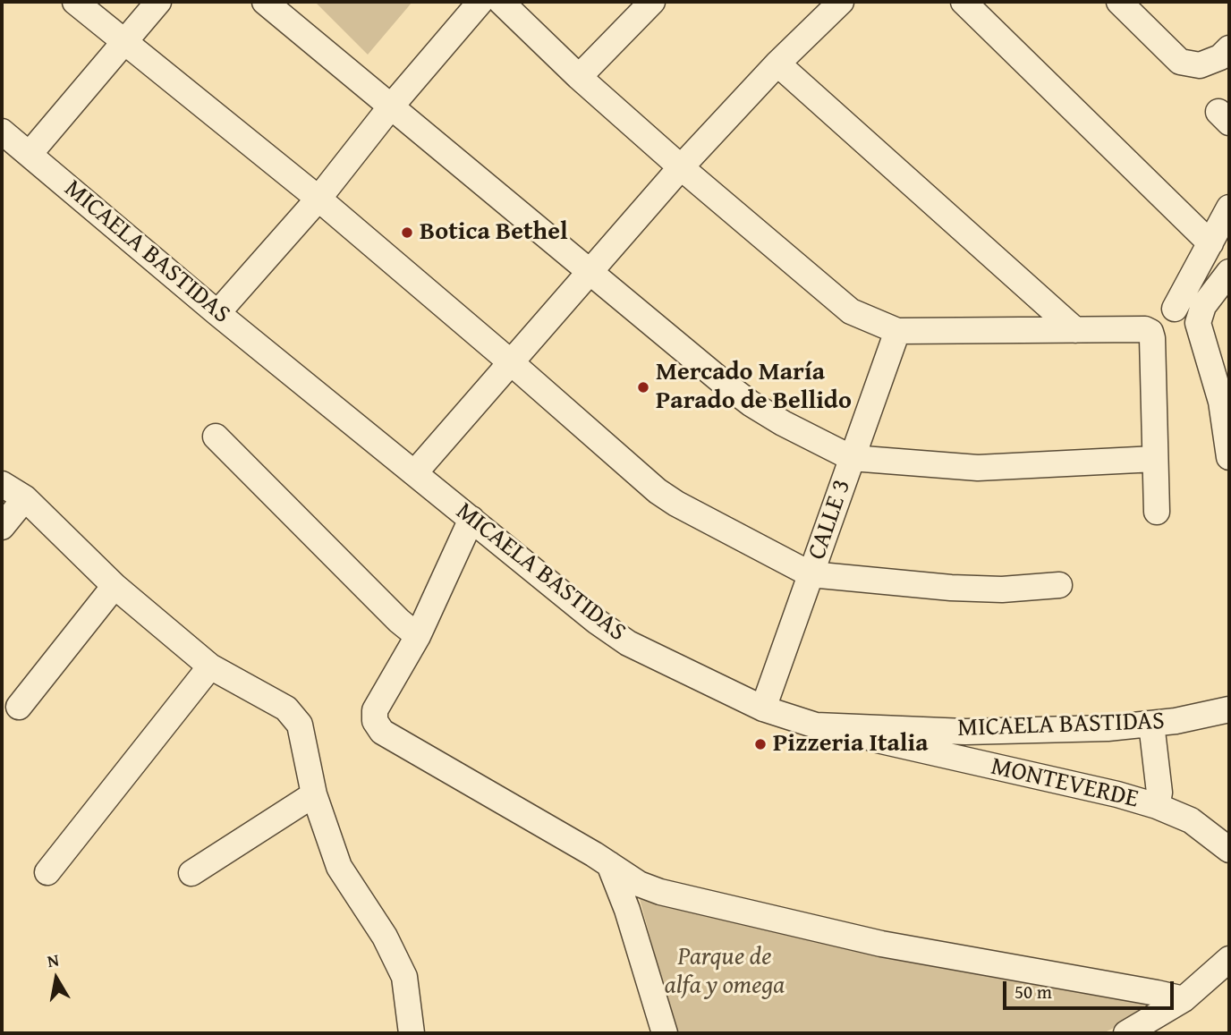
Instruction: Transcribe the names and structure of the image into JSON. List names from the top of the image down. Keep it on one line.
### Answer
{"streets":{"street":["MICAELA BASTIDAS","CALLE 3","MONTEVERDE"]},"crossings":[["MICAELA BASTIDAS","CALLE 3"],["MICAELA BASTIDAS","MONTEVERDE"]],"parks":["Parque de alfa y omega"],"places":["Botica Bethel","Mercado María Parado de Bellido","Pizzeria Italia"],"scale_bar":"50 m","north":"top"}
